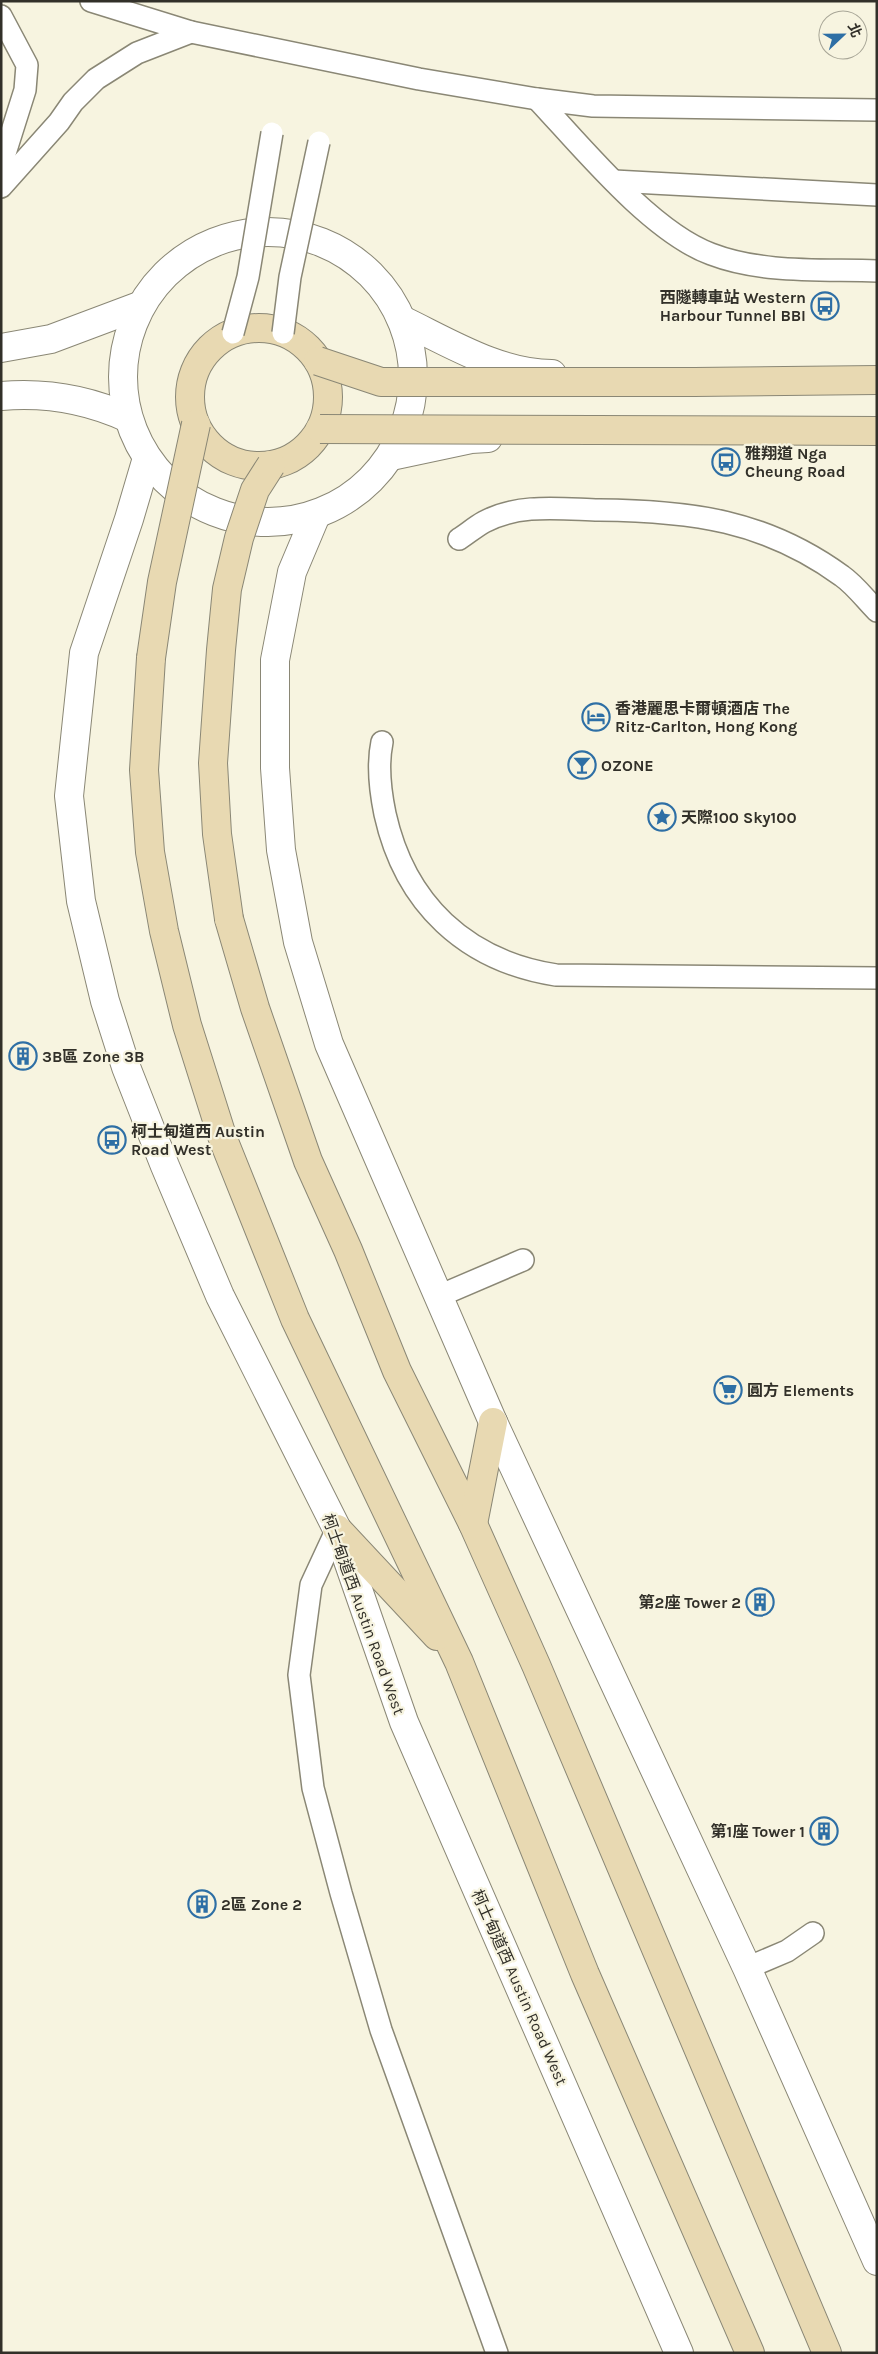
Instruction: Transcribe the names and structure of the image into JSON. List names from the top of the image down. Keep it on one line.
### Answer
{"streets":{"street":["柯士甸道西 Austin Road West"]},"places":{"bus stop":["西隧轉車站 Western Harbour Tunnel BBI","雅翔道 Nga Cheung Road","柯士甸道西 Austin Road West"],"hotel":["香港麗思卡爾頓酒店 The Ritz-Carlton, Hong Kong"],"bar":["OZONE"],"place":["天際100 Sky100"],"building":["3B區 Zone 3B","第2座 Tower 2","第1座 Tower 1","2區 Zone 2"],"supermarket":["圓方 Elements"]},"north":"right"}
